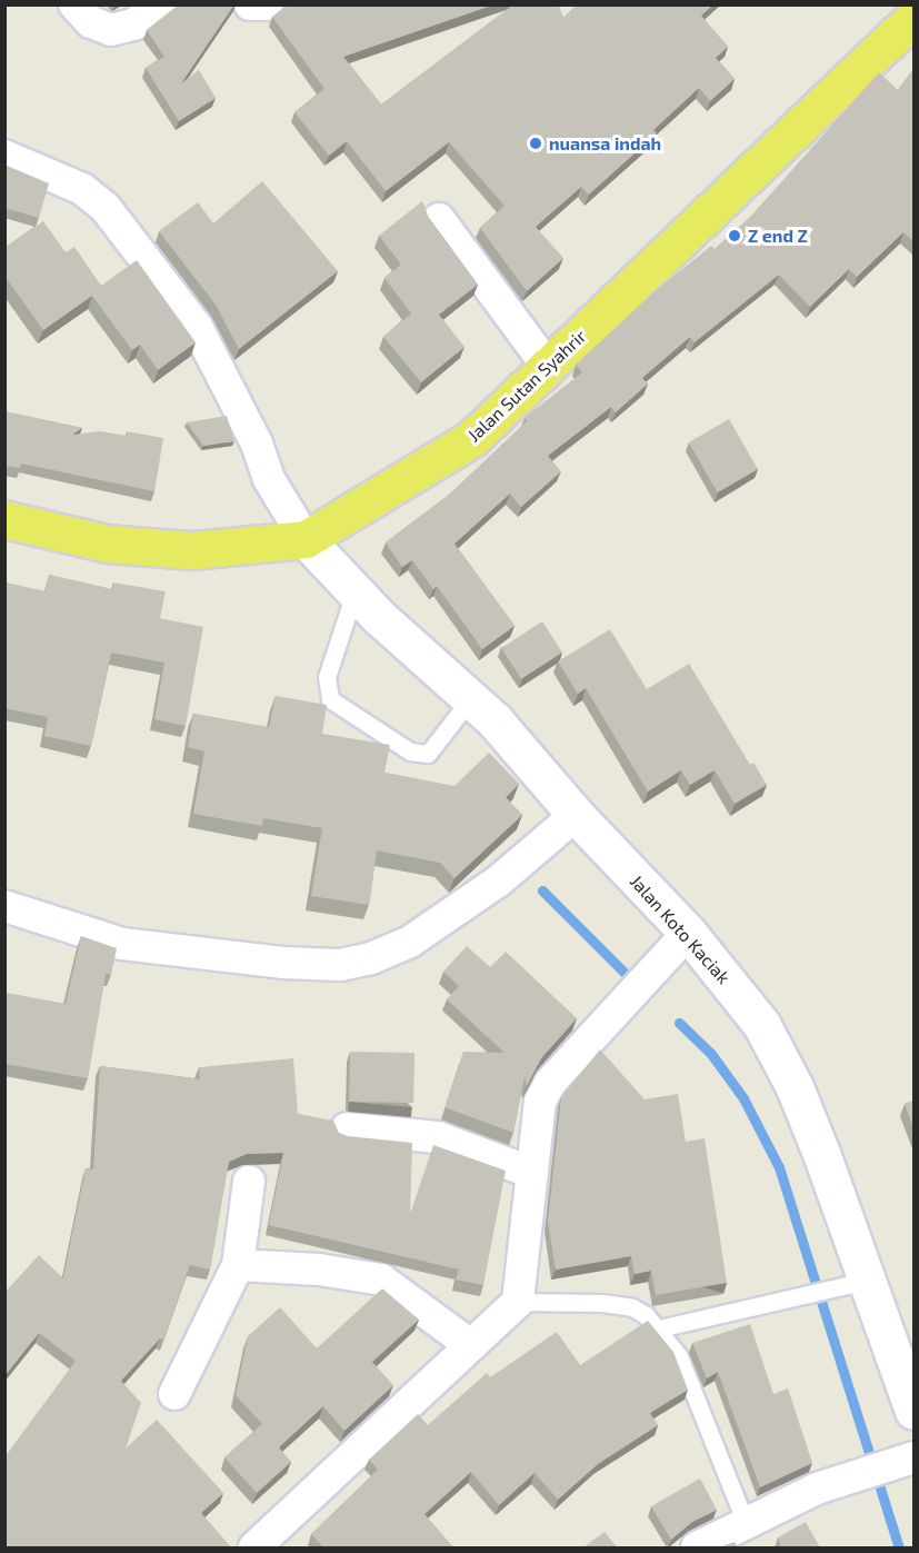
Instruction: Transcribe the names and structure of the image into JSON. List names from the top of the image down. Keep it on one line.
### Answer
{"streets":{"main road":["Jalan Sutan Syahrir"],"street":["Jalan Koto Kaciak"]},"crossings":[["Jalan Sutan Syahrir","Jalan Koto Kaciak"]],"places":["nuansa indah","Z end Z"]}
